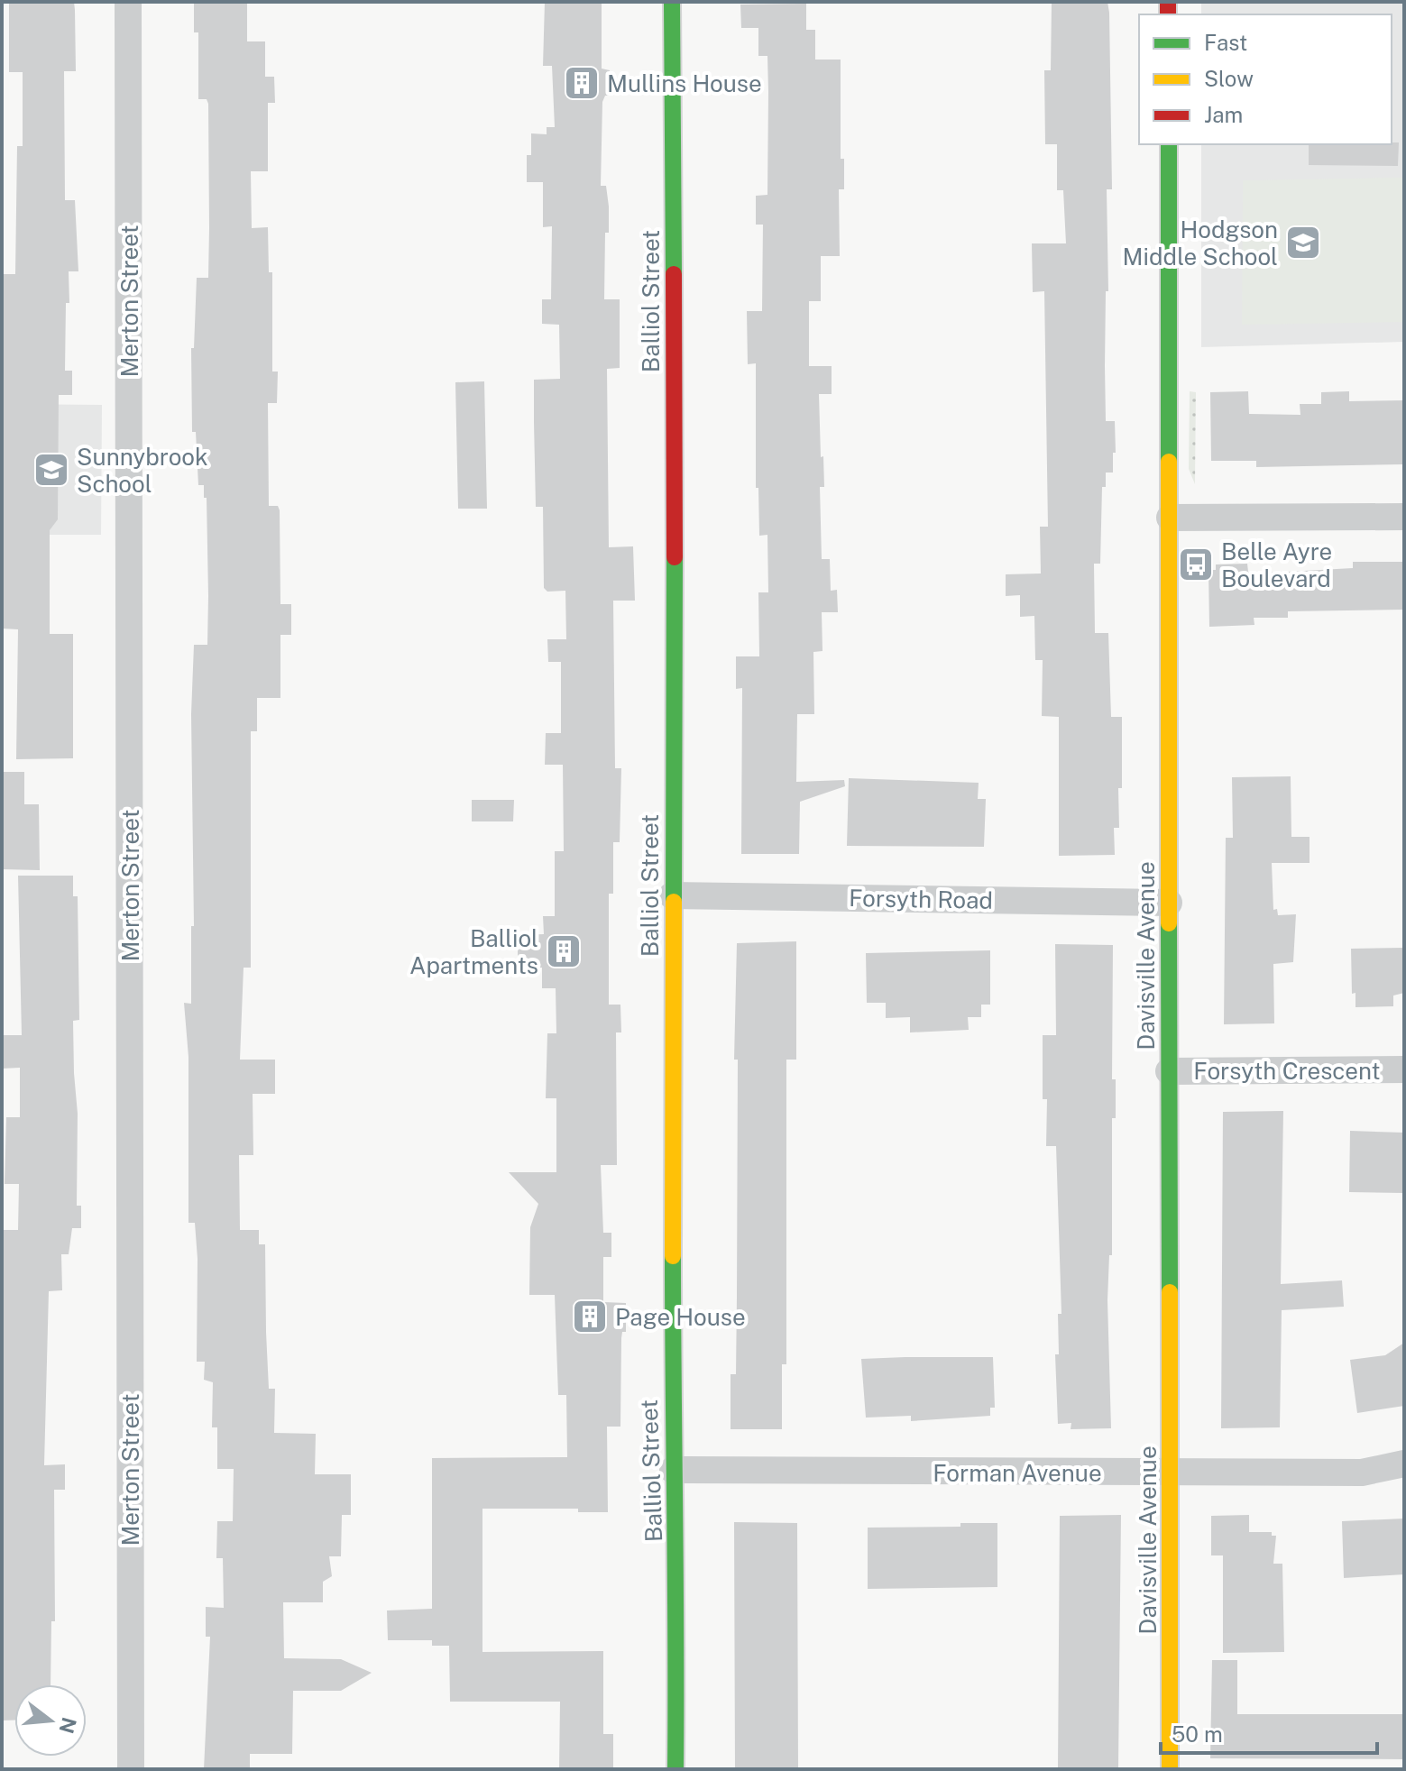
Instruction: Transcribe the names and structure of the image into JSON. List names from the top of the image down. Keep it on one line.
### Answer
{"streets":{"street":["Merton Street","Balliol Street","Forsyth Road","Davisville Avenue","Forsyth Crescent","Forman Avenue"]},"crossings":[["Balliol Street","Forsyth Road"],["Balliol Street","Forman Avenue"],["Forsyth Road","Davisville Avenue"],["Davisville Avenue","Forsyth Crescent"],["Davisville Avenue","Forman Avenue"]],"places":{"building":["Mullins House","Balliol Apartments","Page House"],"school or university":["Hodgson Middle School","Sunnybrook School"],"bus stop":["Belle Ayre Boulevard"]},"legend":["Fast","Slow","Jam"],"scale_bar":"50 m","north":"right"}
